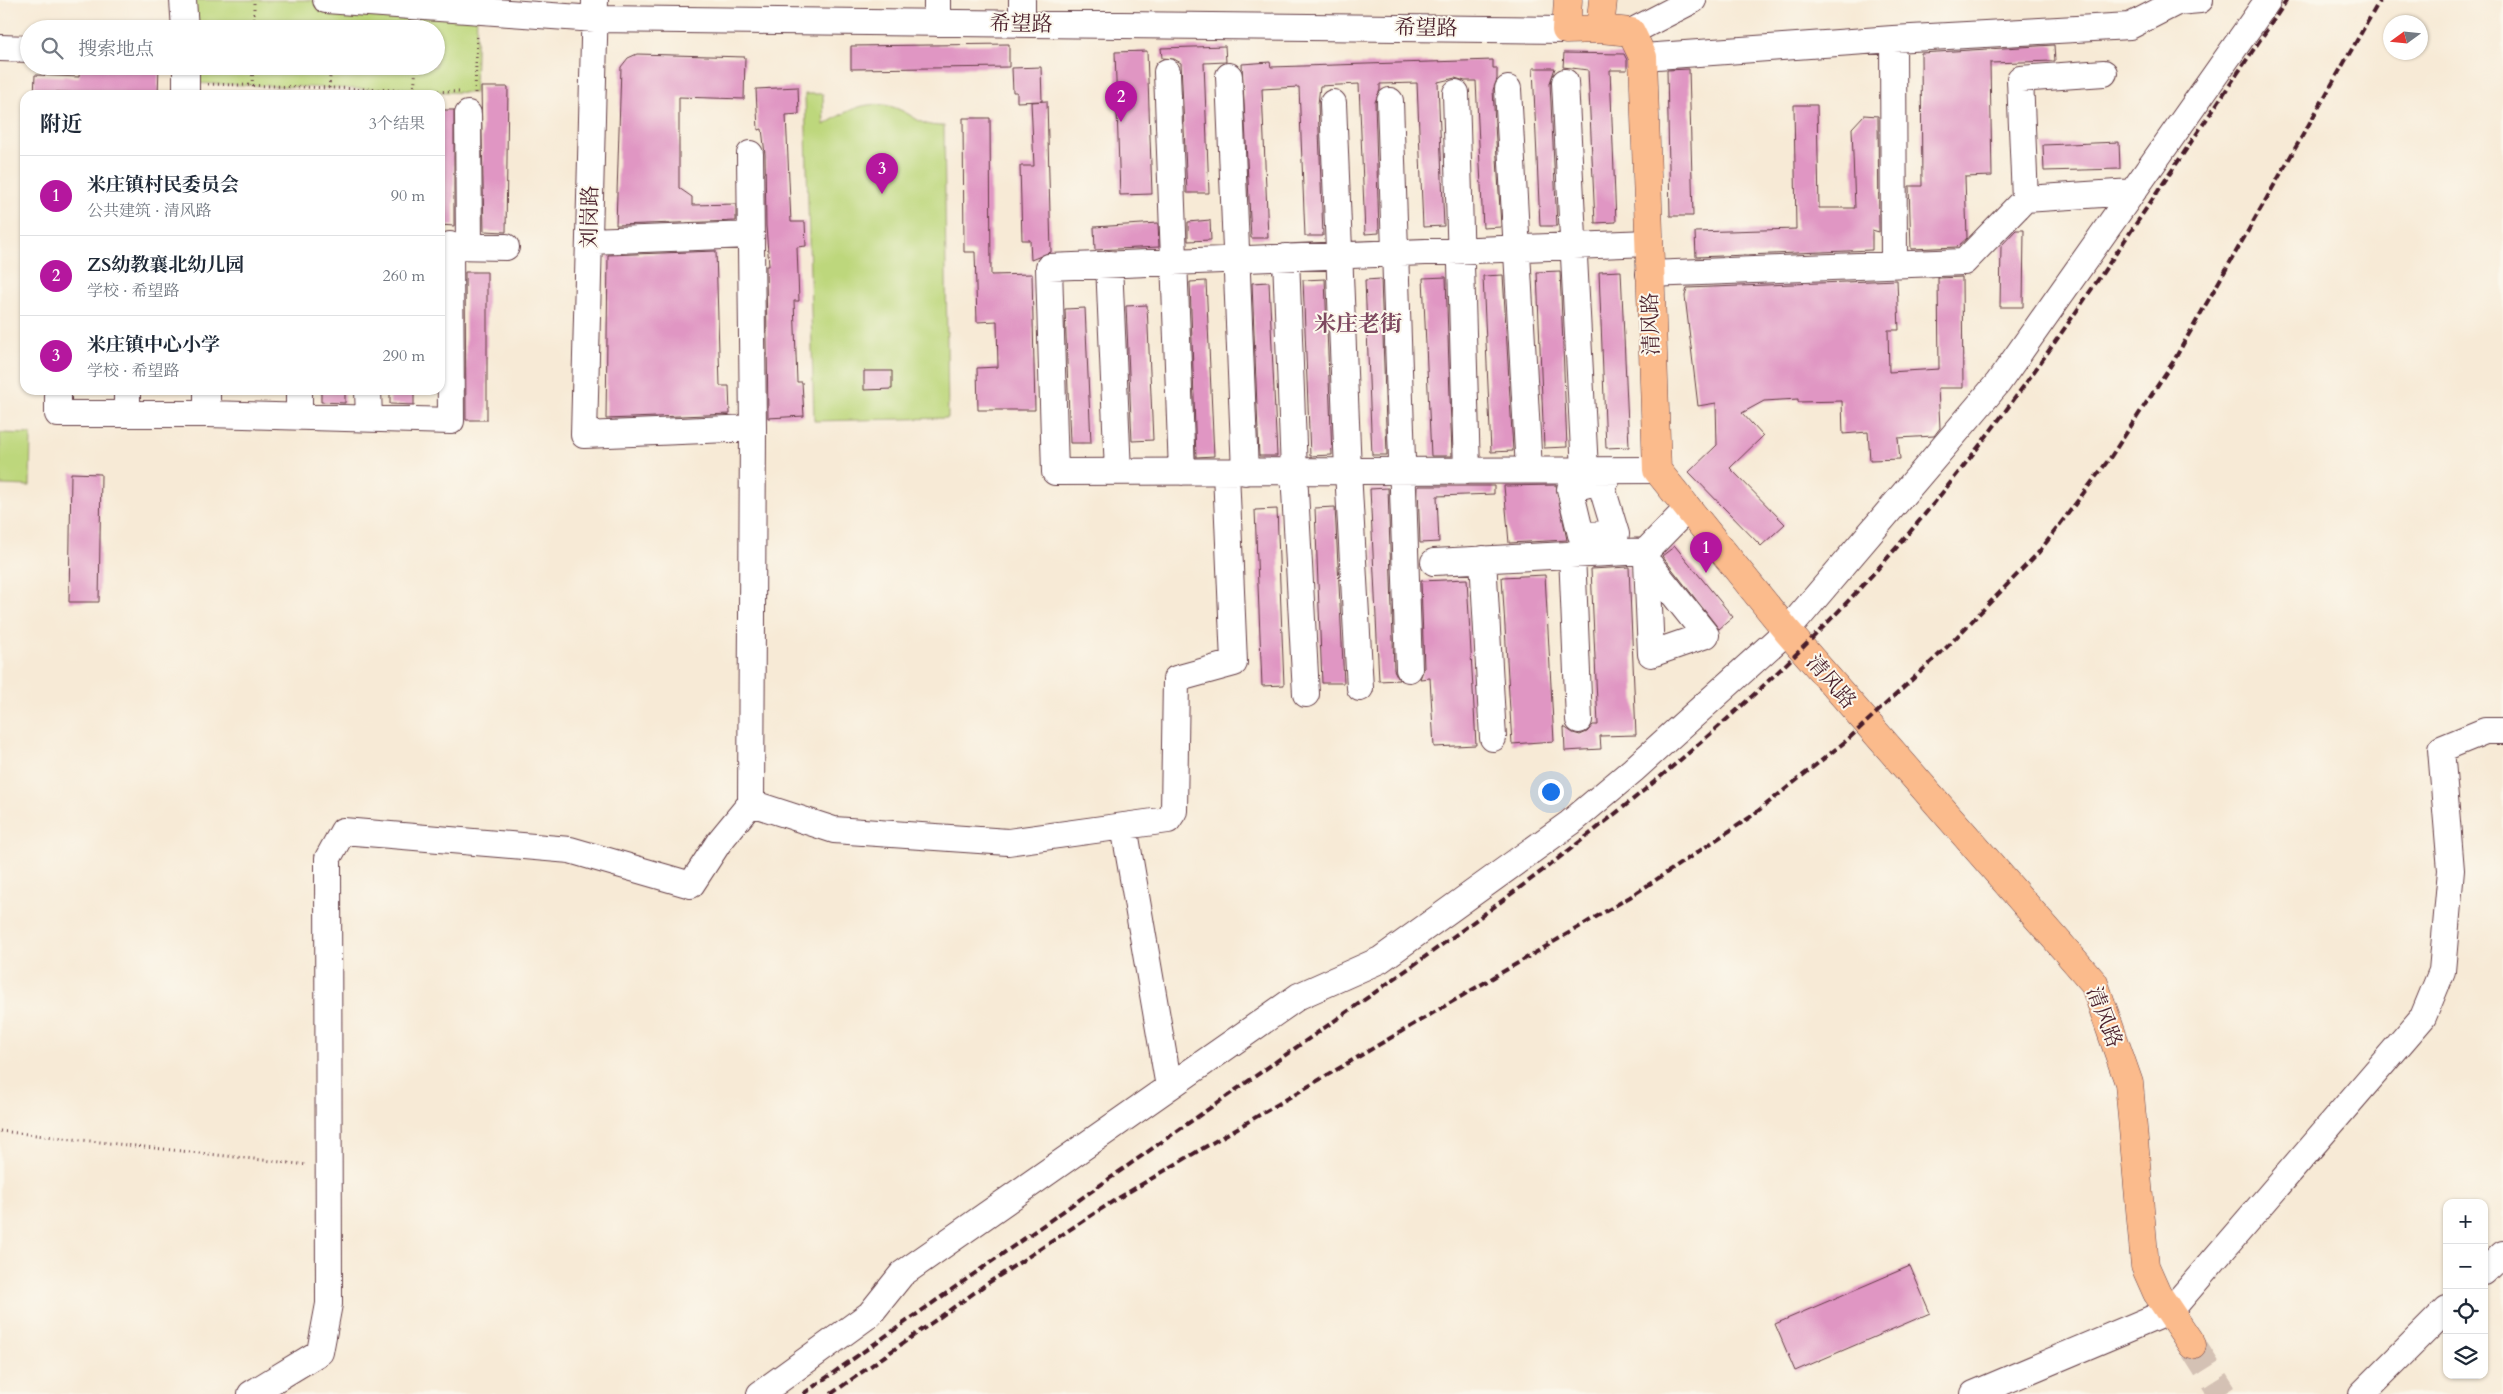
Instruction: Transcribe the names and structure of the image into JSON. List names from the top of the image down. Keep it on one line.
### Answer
{"streets":{"main road":["清风路"],"street":["希望路","刘岗路"]},"crossings":[["希望路","刘岗路"]],"districts":["米庄老街"],"north":"left","page":{"search":"搜索地点","pins":["2","3","1"],"heading":["附近","3个结果"],"list":[{"mark":"1","name":"米庄镇村民委员会","note":"公共建筑 · 清风路","value":"90 m"},{"mark":"2","name":"ZS幼教襄北幼儿园","note":"学校 · 希望路","value":"260 m"},{"mark":"3","name":"米庄镇中心小学","note":"学校 · 希望路","value":"290 m"}],"map_buttons":["+","−"]}}
